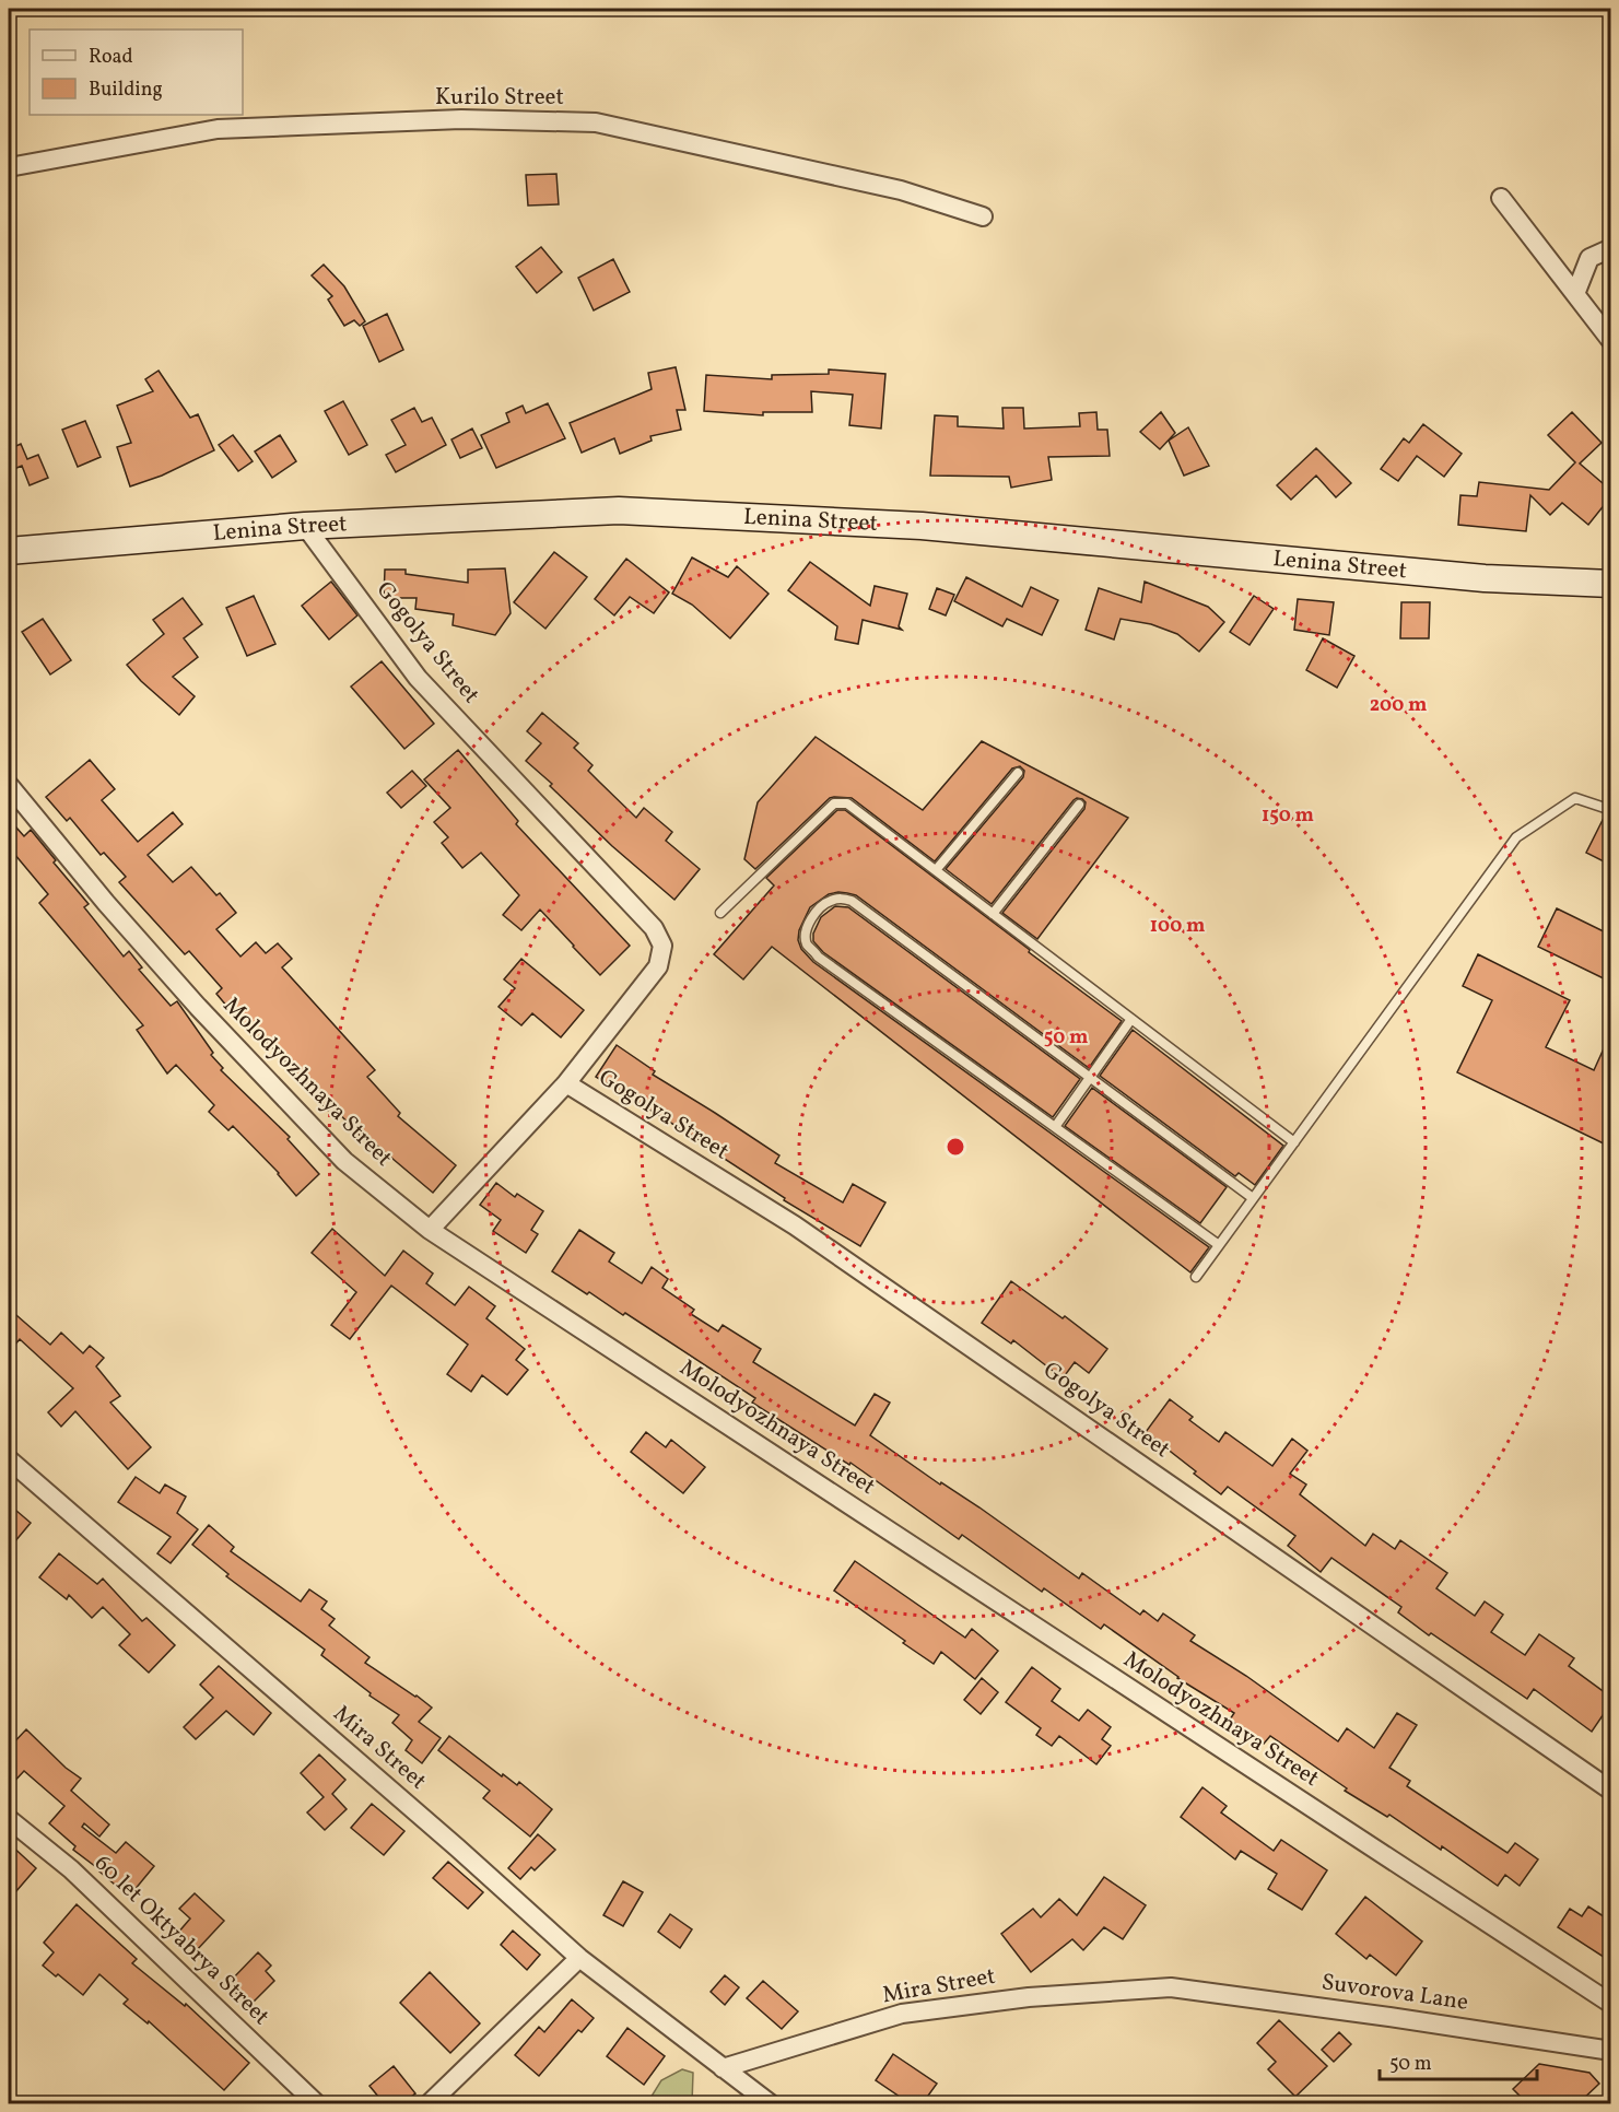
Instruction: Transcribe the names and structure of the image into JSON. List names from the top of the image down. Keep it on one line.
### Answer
{"streets":{"main road":["Lenina Street"],"street":["Kurilo Street","Gogolya Street","Molodyozhnaya Street","Mira Street","60 let Oktyabrya Street","Suvorova Lane"]},"crossings":[["Lenina Street","Gogolya Street"],["Mira Street","Suvorova Lane"]],"legend":["Road","Building"],"scale_bar":"50 m","rings":["200 m","150 m","100 m","50 m"]}
